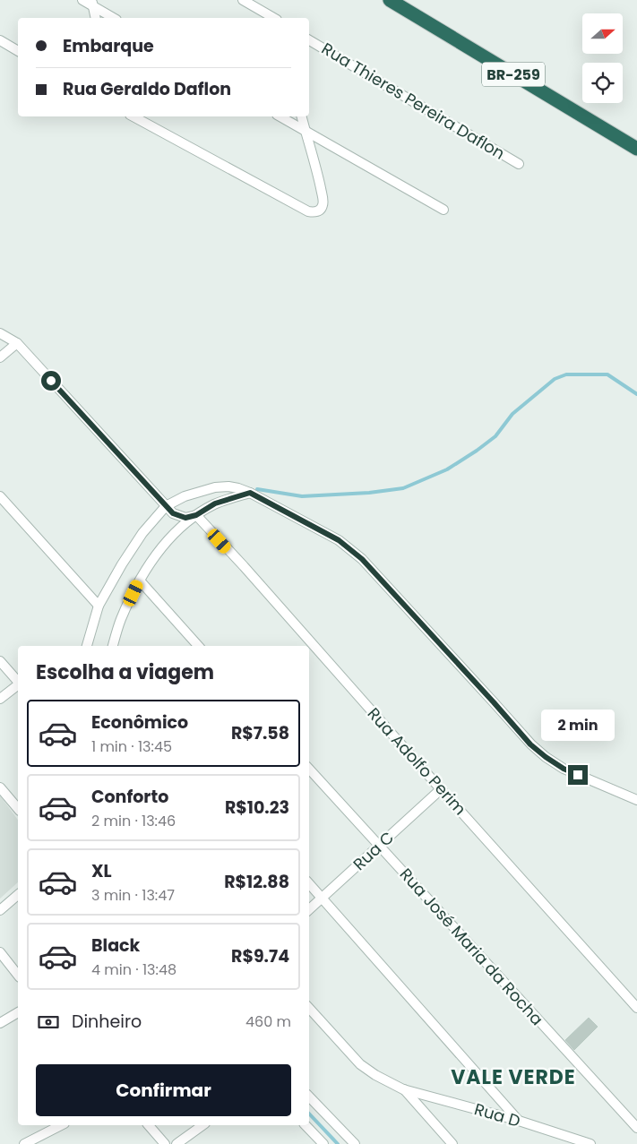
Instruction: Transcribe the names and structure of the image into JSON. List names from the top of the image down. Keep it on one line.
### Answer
{"streets":{"highway":["BR-259"],"street":["Rua Thieres Pereira Daflon","Rua Adolfo Perim","Rua C","Rua José Maria da Rocha","Rua D"]},"crossings":[["Rua Adolfo Perim","Rua C"],["Rua C","Rua José Maria da Rocha"]],"districts":["VALE VERDE"],"north":"right","page":{"banner":["Embarque","Rua Geraldo Daflon"],"heading":"Escolha a viagem","list":[{"name":"Econômico","note":"1 min · 13:45","value":"R$7.58"},{"name":"Conforto","note":"2 min · 13:46","value":"R$10.23"},{"name":"XL","note":"3 min · 13:47","value":"R$12.88"},{"name":"Black","note":"4 min · 13:48","value":"R$9.74"}],"bubble":"2 min","pay":["Dinheiro","460 m"],"buttons":"Confirmar"}}
